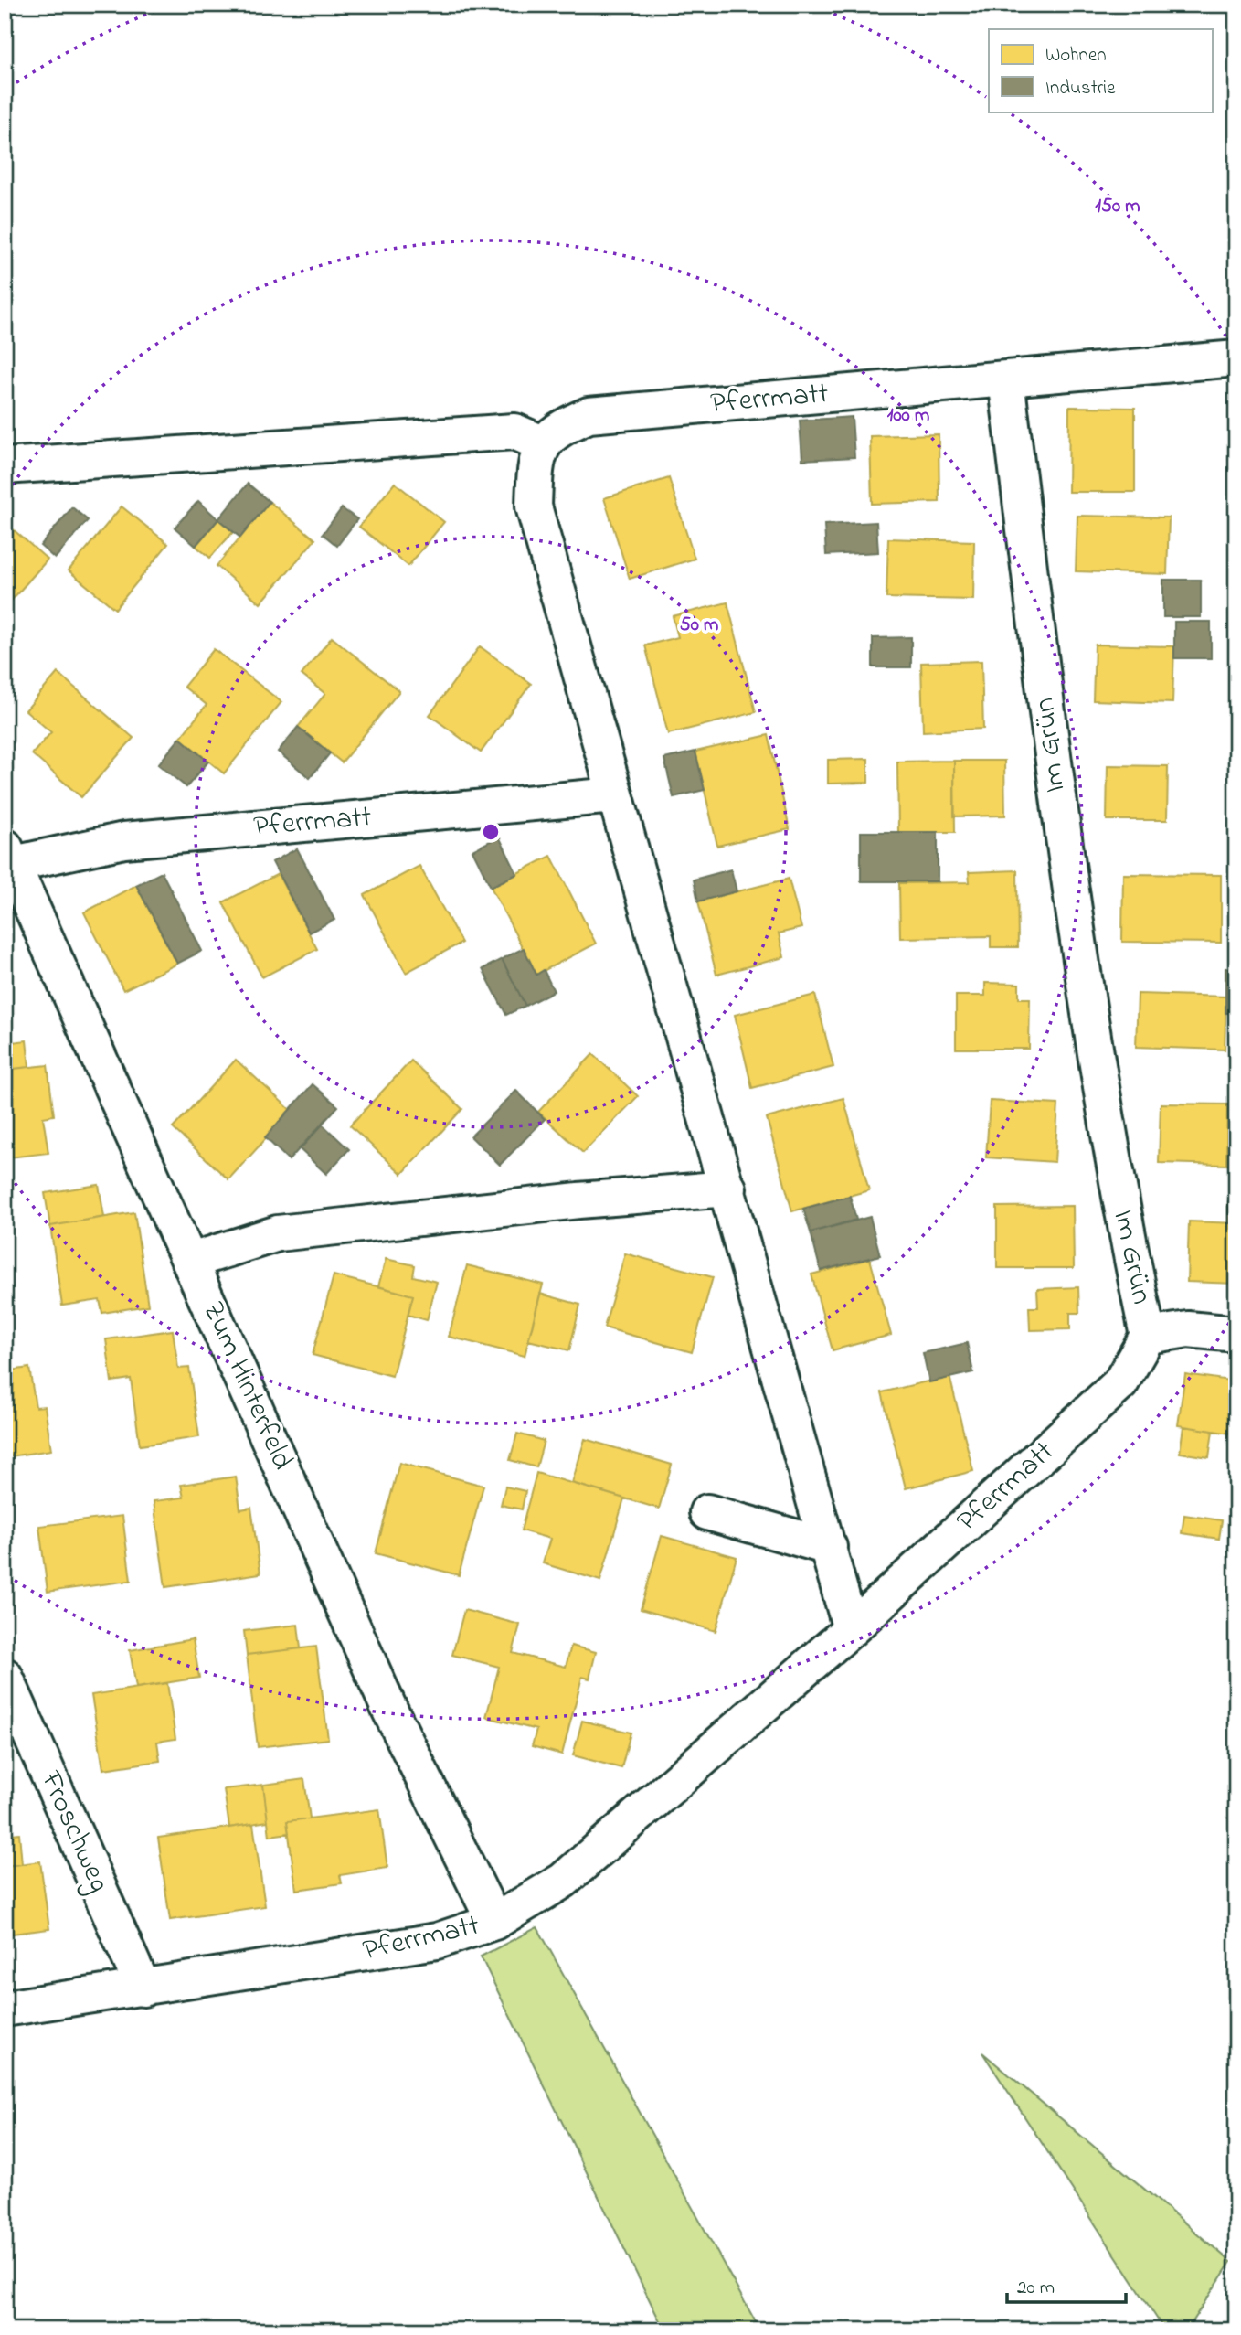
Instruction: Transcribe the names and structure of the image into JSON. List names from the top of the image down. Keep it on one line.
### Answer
{"streets":{"street":["Pferrmatt","Im Grün","Zum Hinterfeld","Froschweg"]},"crossings":[["Pferrmatt","Im Grün"],["Pferrmatt","Zum Hinterfeld"],["Pferrmatt","Froschweg"]],"legend":["Wohnen","Industrie"],"scale_bar":"20 m","rings":["150 m","100 m","50 m"]}
